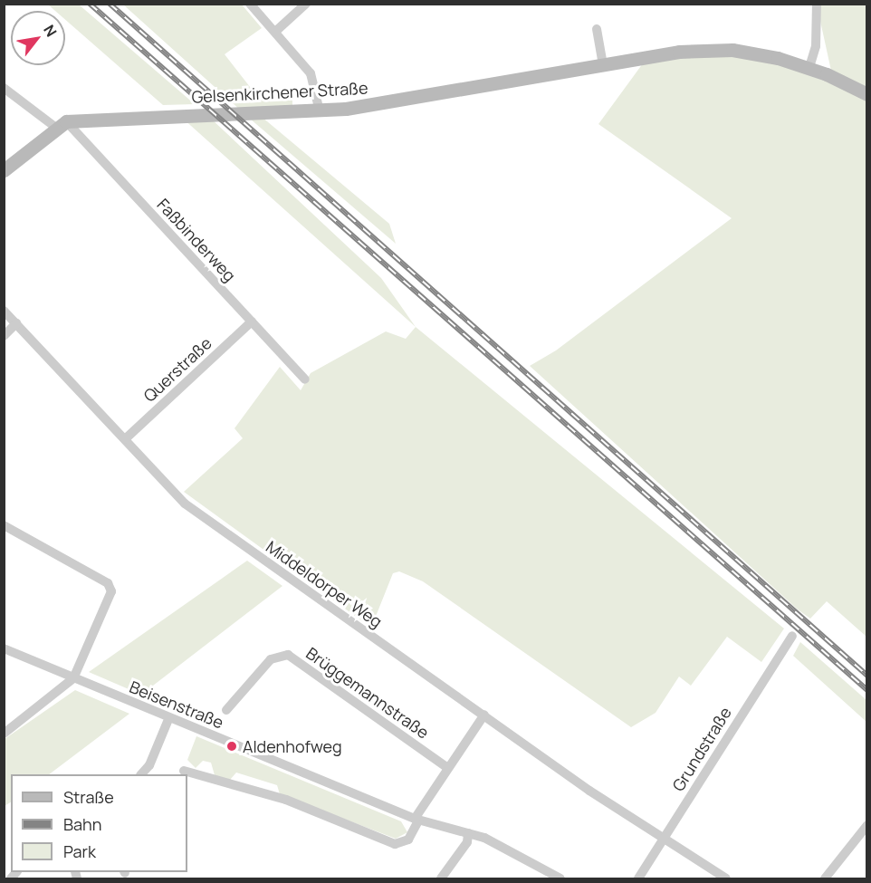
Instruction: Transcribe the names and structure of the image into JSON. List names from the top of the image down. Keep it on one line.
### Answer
{"streets":{"street":["Gelsenkirchener Straße","Faßbinderweg","Querstraße","Middeldorper Weg","Brüggemannstraße","Beisenstraße","Grundstraße"]},"crossings":[["Gelsenkirchener Straße","Faßbinderweg"],["Faßbinderweg","Querstraße"],["Querstraße","Middeldorper Weg"],["Middeldorper Weg","Grundstraße"]],"places":["Aldenhofweg"],"legend":["Straße","Bahn","Park"],"north":"top right"}
